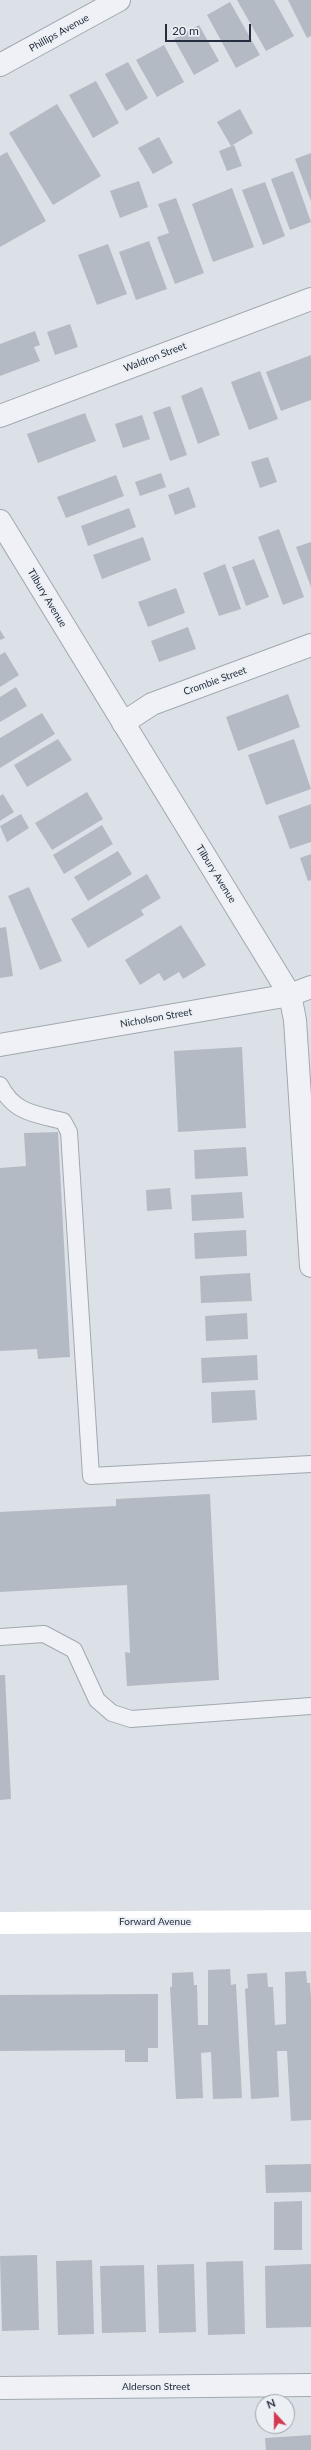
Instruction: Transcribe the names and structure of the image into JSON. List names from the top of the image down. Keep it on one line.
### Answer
{"streets":{"main road":["Forward Avenue"],"street":["Phillips Avenue","Waldron Street","Tilbury Avenue","Crombie Street","Nicholson Street","Alderson Street"]},"crossings":[["Tilbury Avenue","Crombie Street"],["Tilbury Avenue","Nicholson Street"]],"scale_bar":"20 m","north":"top"}
